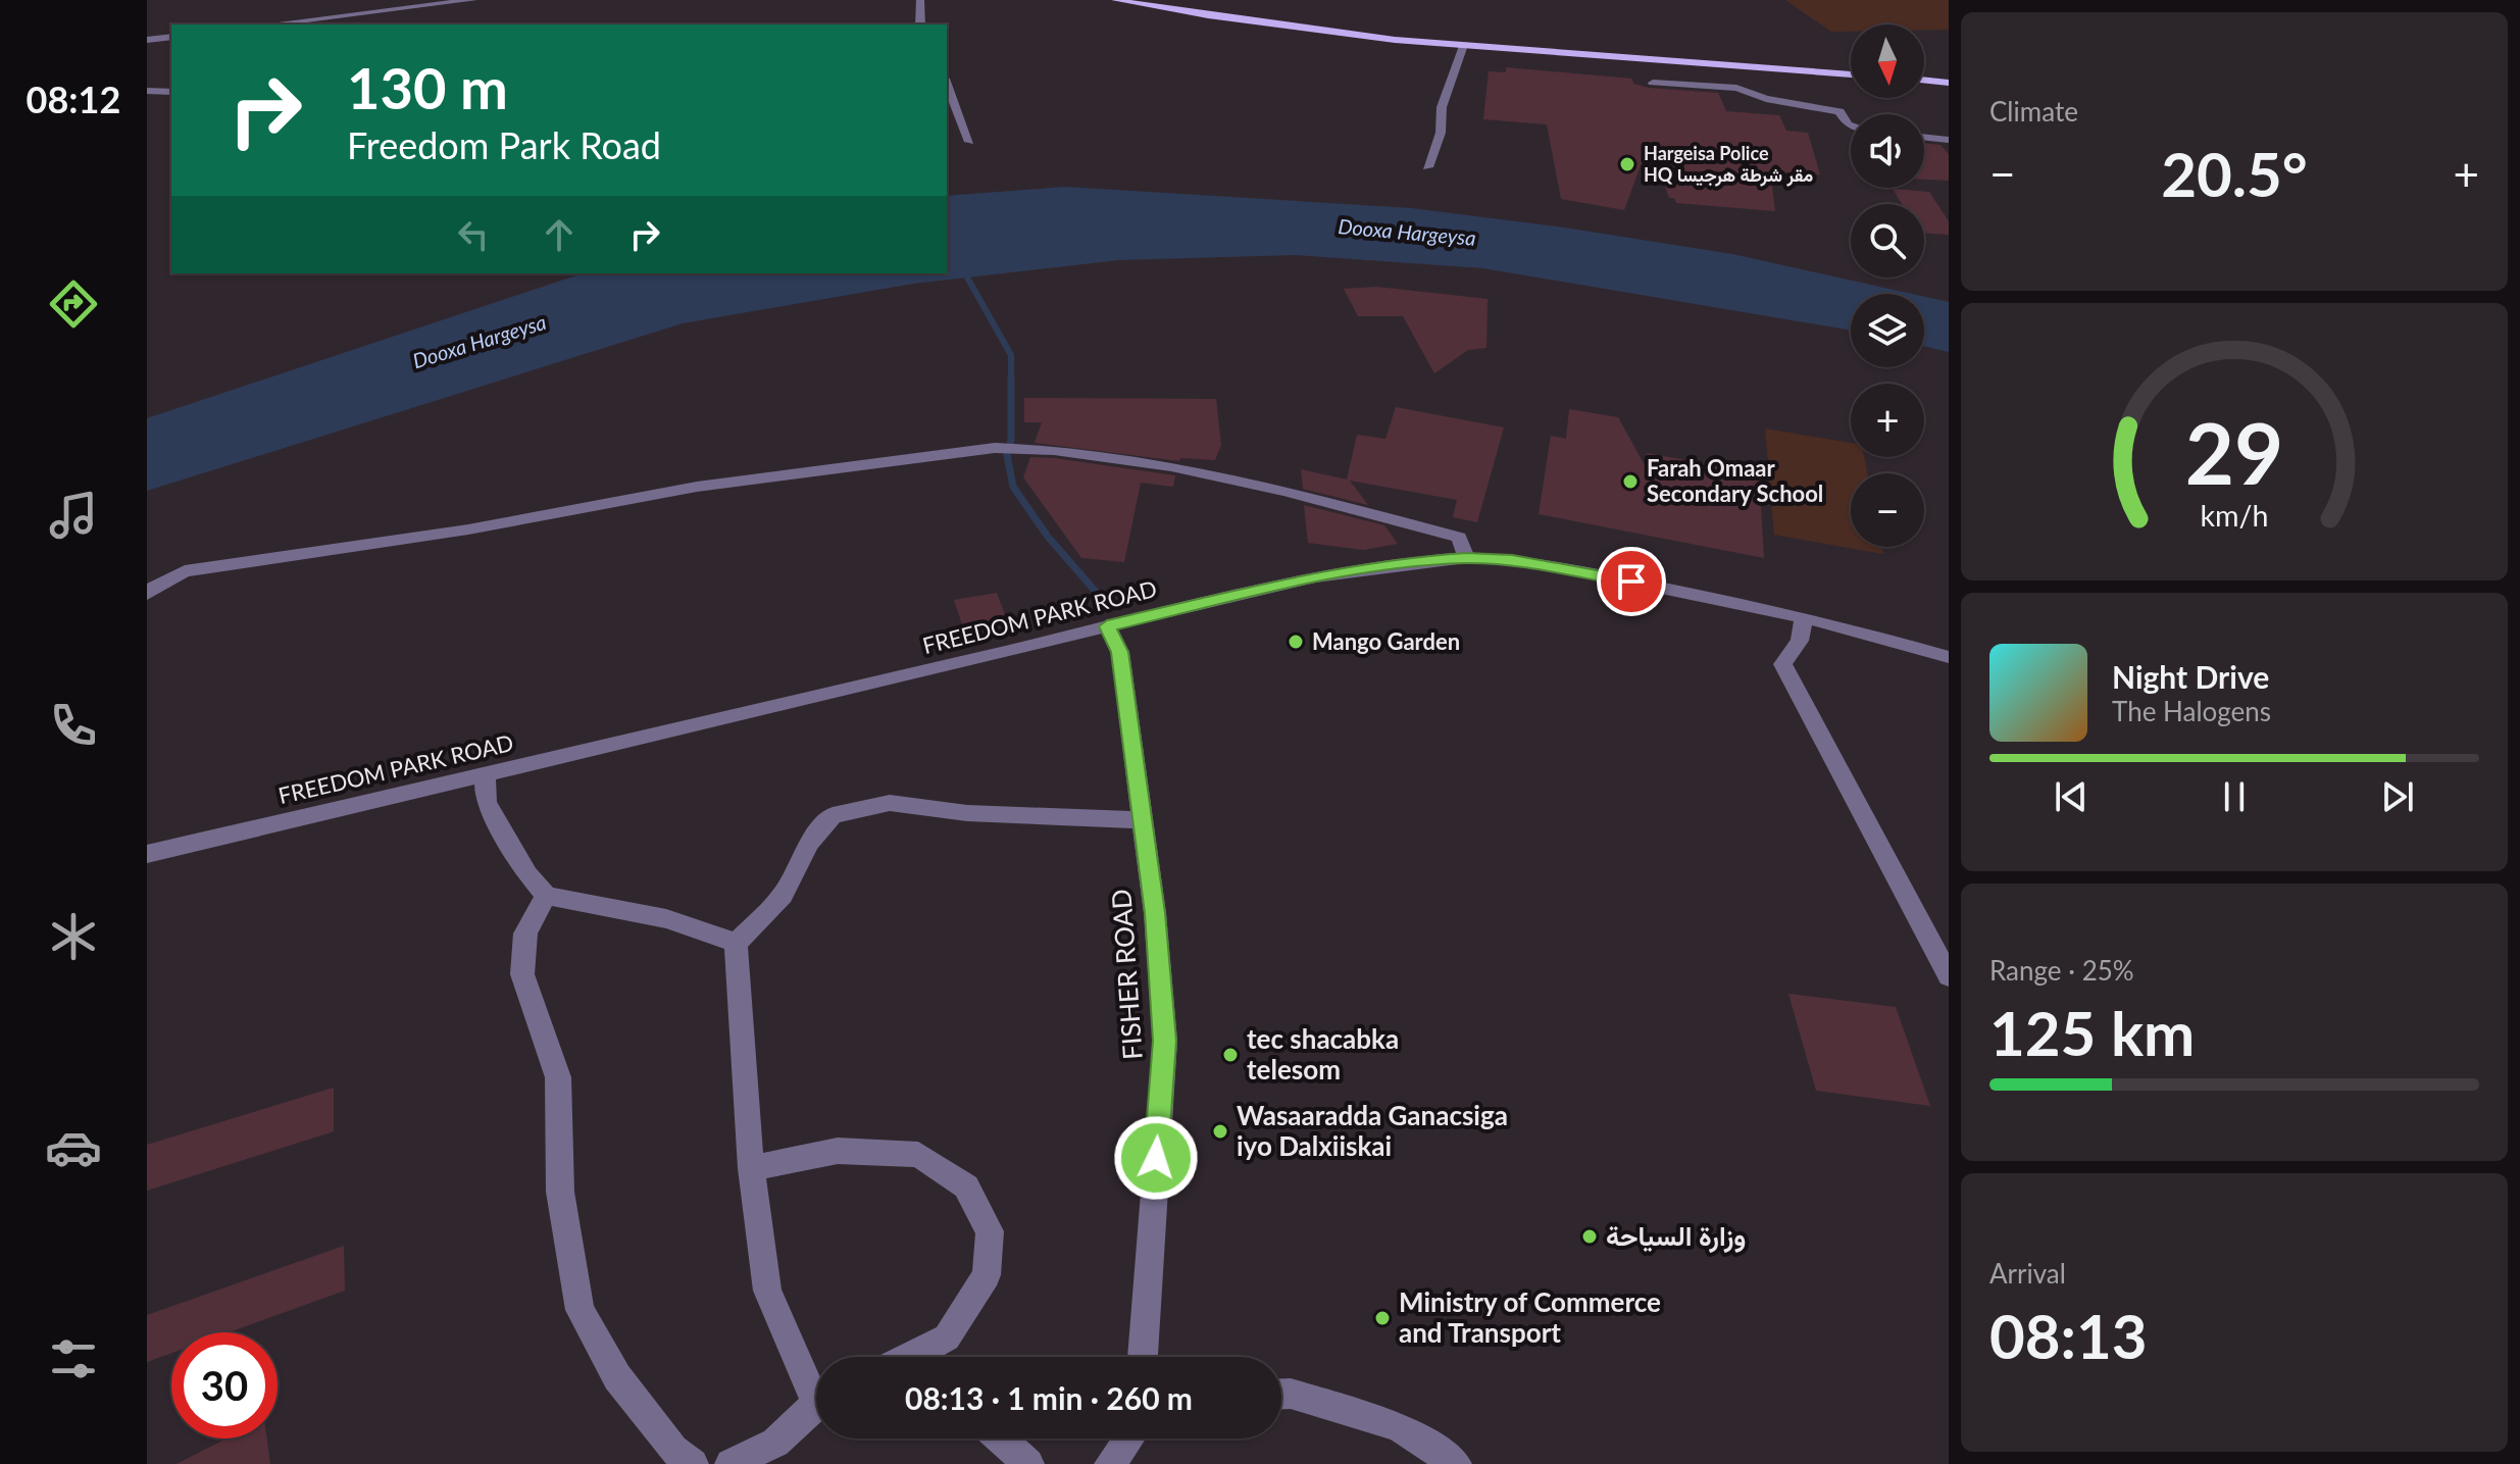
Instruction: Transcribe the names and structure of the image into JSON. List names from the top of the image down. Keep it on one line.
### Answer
{"streets":{"street":["FREEDOM PARK ROAD","FISHER ROAD"]},"crossings":[["FREEDOM PARK ROAD","FISHER ROAD"]],"water":["Dooxa Hargeysa"],"places":["Hargeisa Police HQ مقر شرطة هرجيسا","Farah Omaar Secondary School","Mango Garden","tec shacabka telesom","Wasaaradda Ganacsiga iyo Dalxiiskai","وزارة السياحة","Ministry of Commerce and Transport"],"north":"bottom","page":{"tabs":"08:12","tile":["Climate",["Range · 25%","125 km"],["Arrival","08:13"]],"map_buttons":["+","−"],"turn":["130 m","Freedom Park Road"],"heat":["−","20.5°","+"],"song":["Night Drive","The Halogens"],"limit":"30","trip":"08:13 · 1 min · 260 m","gauge":["29","km/h"]}}
